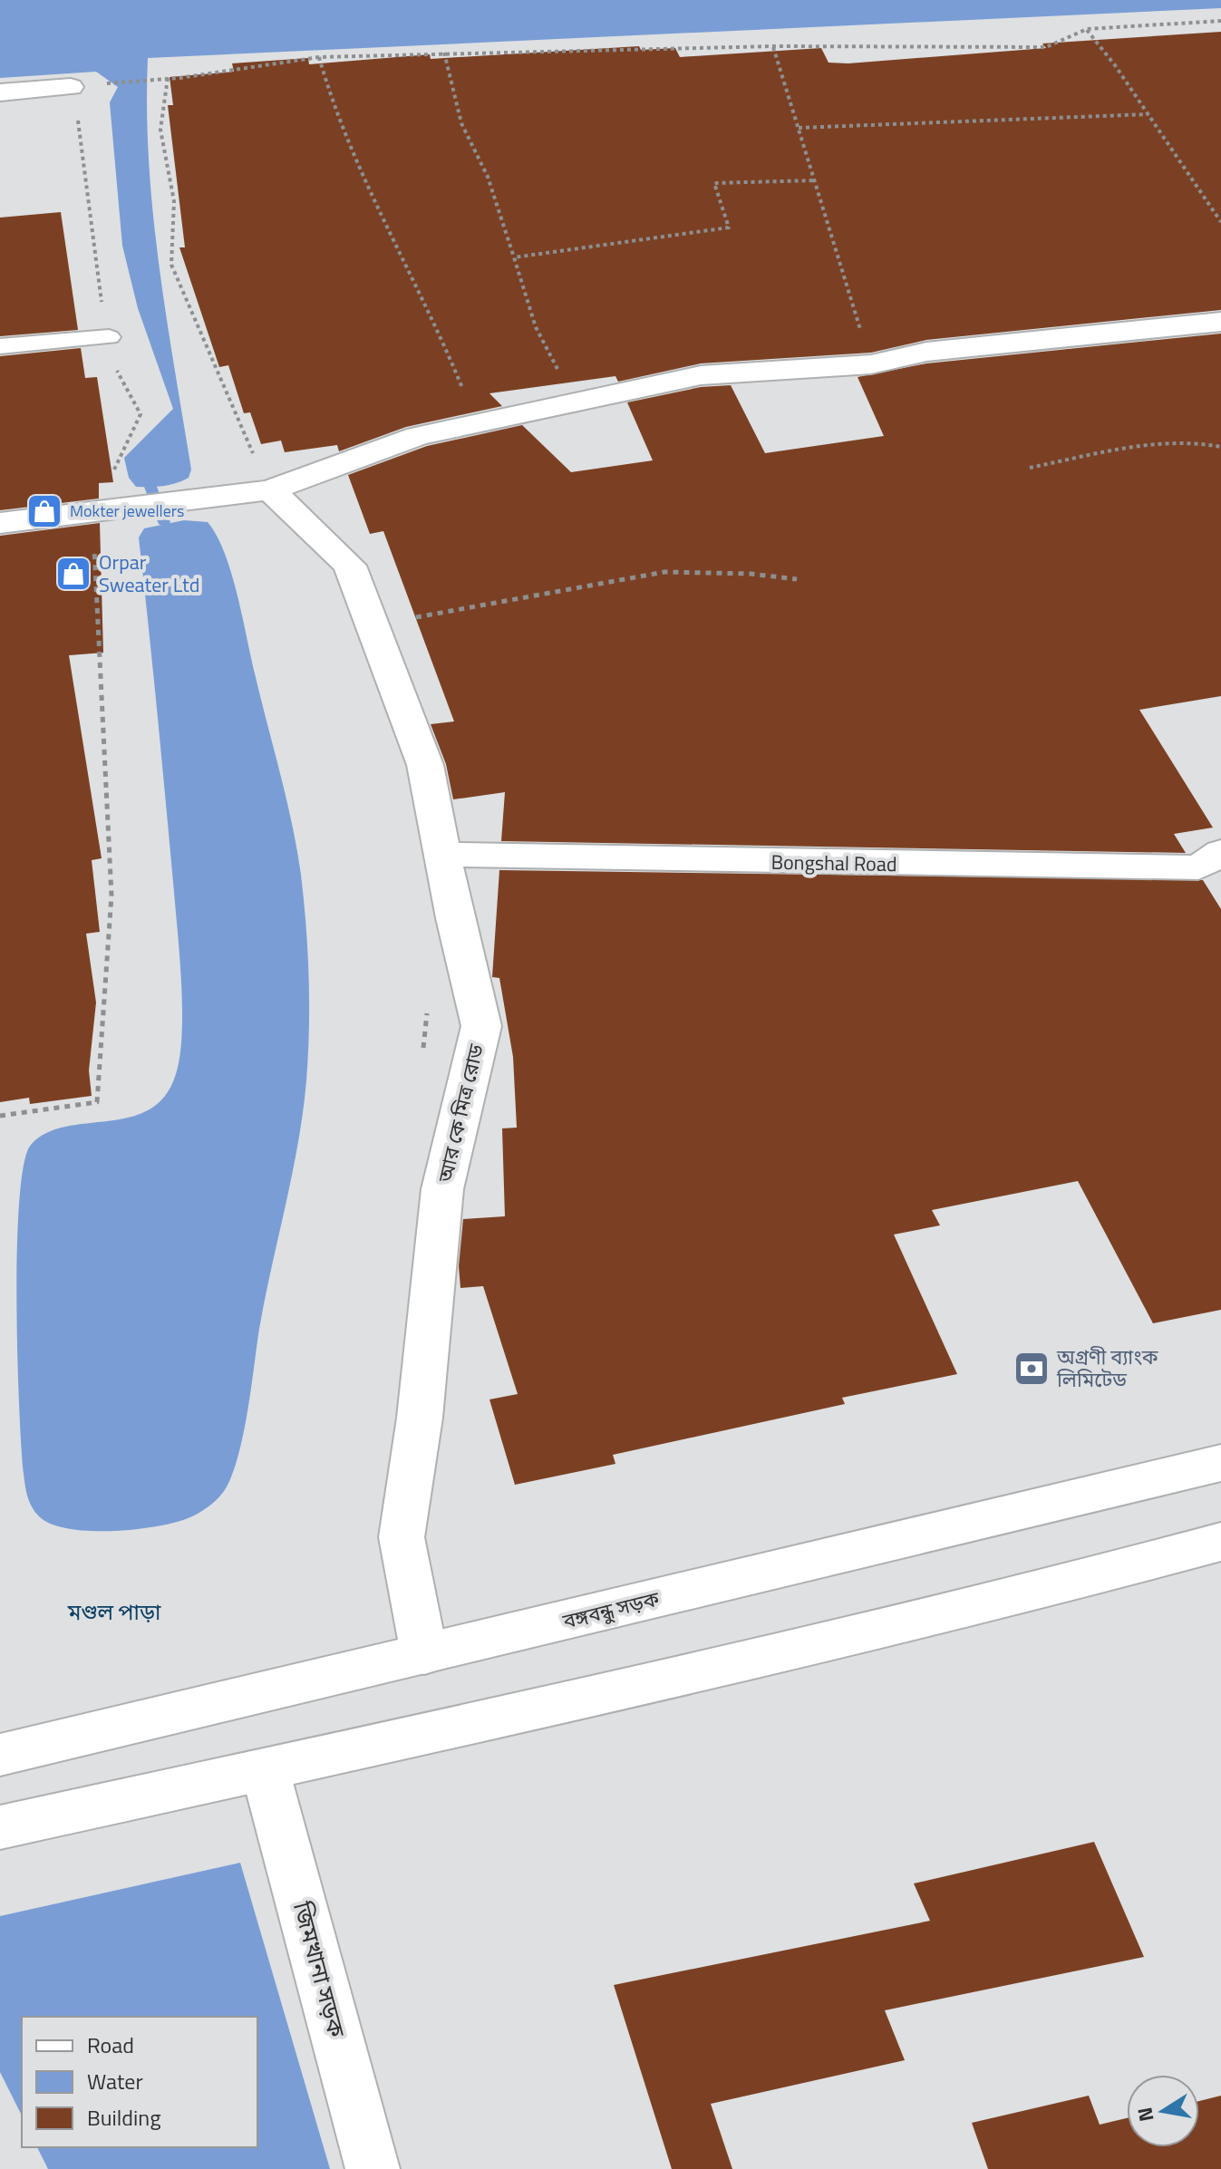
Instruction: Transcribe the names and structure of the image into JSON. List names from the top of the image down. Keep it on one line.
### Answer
{"streets":{"street":["Bongshal Road","আর কে মিত্র রোড","বঙ্গবন্ধু সড়ক","জিমখানা সড়ক"]},"crossings":[["Bongshal Road","আর কে মিত্র রোড"],["আর কে মিত্র রোড","বঙ্গবন্ধু সড়ক"]],"districts":["মণ্ডল পাড়া"],"places":{"shop":["Mokter jewellers","Orpar Sweater Ltd"],"bank":["অগ্রণী ব্যাংক লিমিটেড"]},"legend":["Road","Water","Building"],"north":"left"}
